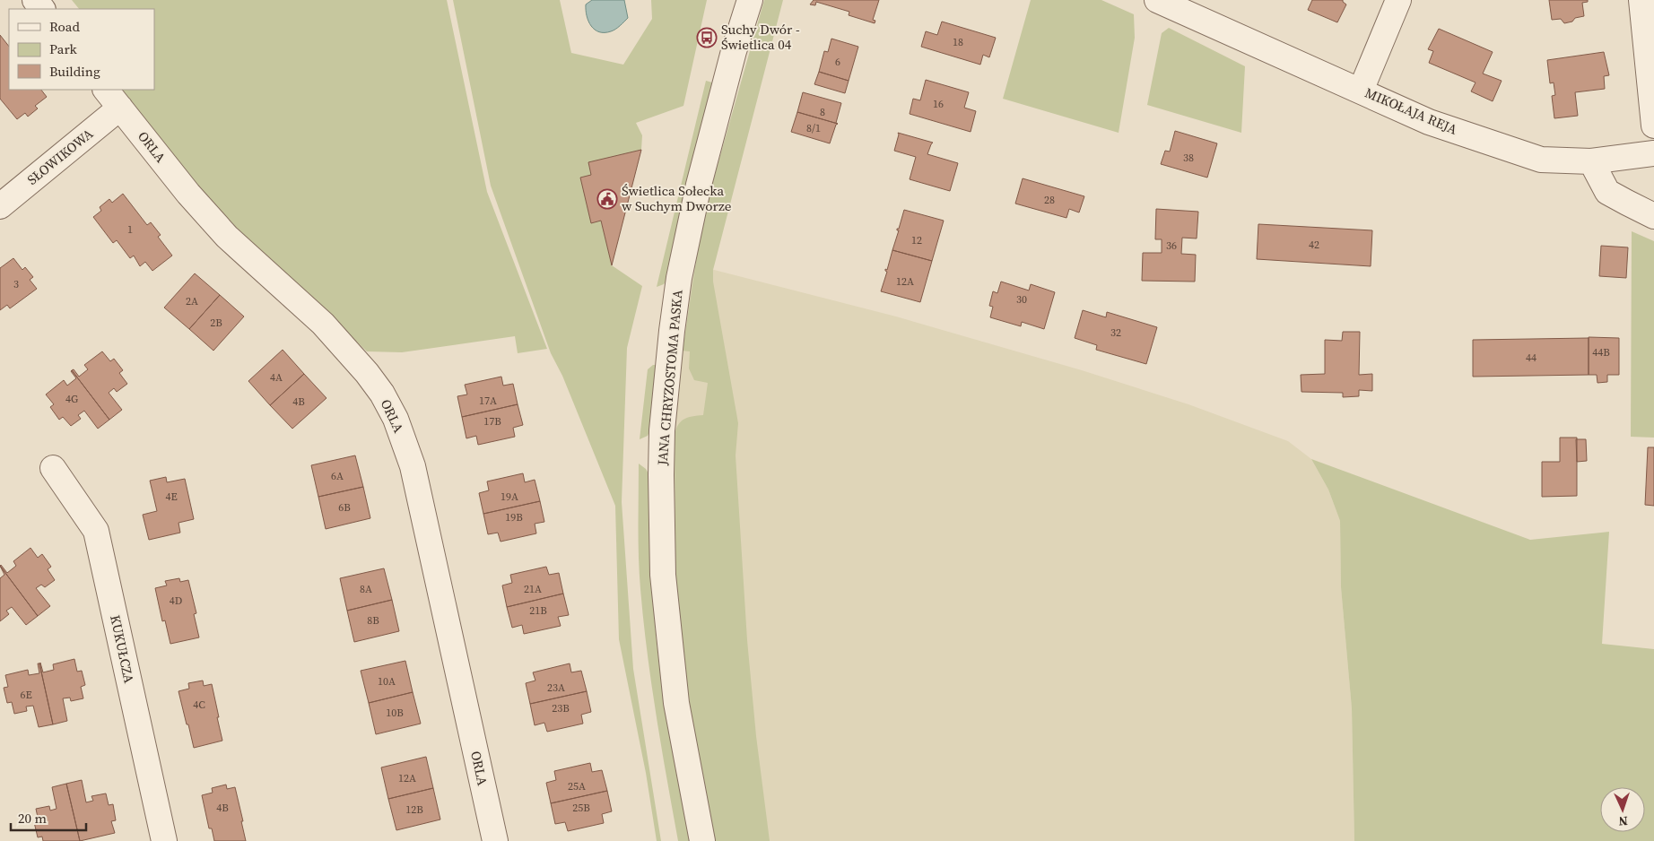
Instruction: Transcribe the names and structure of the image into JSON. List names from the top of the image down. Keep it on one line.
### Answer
{"streets":{"street":["MIKOŁAJA REJA","ORLA","SŁOWIKOWA","JANA CHRYZOSTOMA PASKA","KUKUŁCZA"]},"crossings":[["ORLA","SŁOWIKOWA"]],"places":{"bus stop":["Suchy Dwór - Świetlica 04"],"public building":["Świetlica Sołecka w Suchym Dworze"]},"house_numbers":["18","6","16","8","8/1","38","28","1","12","42","36","12A","3","30","2A","2B","32","44B","44","4A","4G","17A","4B","17B","6A","4E","19A","6B","19B","8A","21A","4D","21B","8B","10A","23A","6E","4C","23B","10B","12A","25A","4B","25B","12B"],"legend":["Road","Park","Building"],"scale_bar":"20 m","north":"bottom"}
